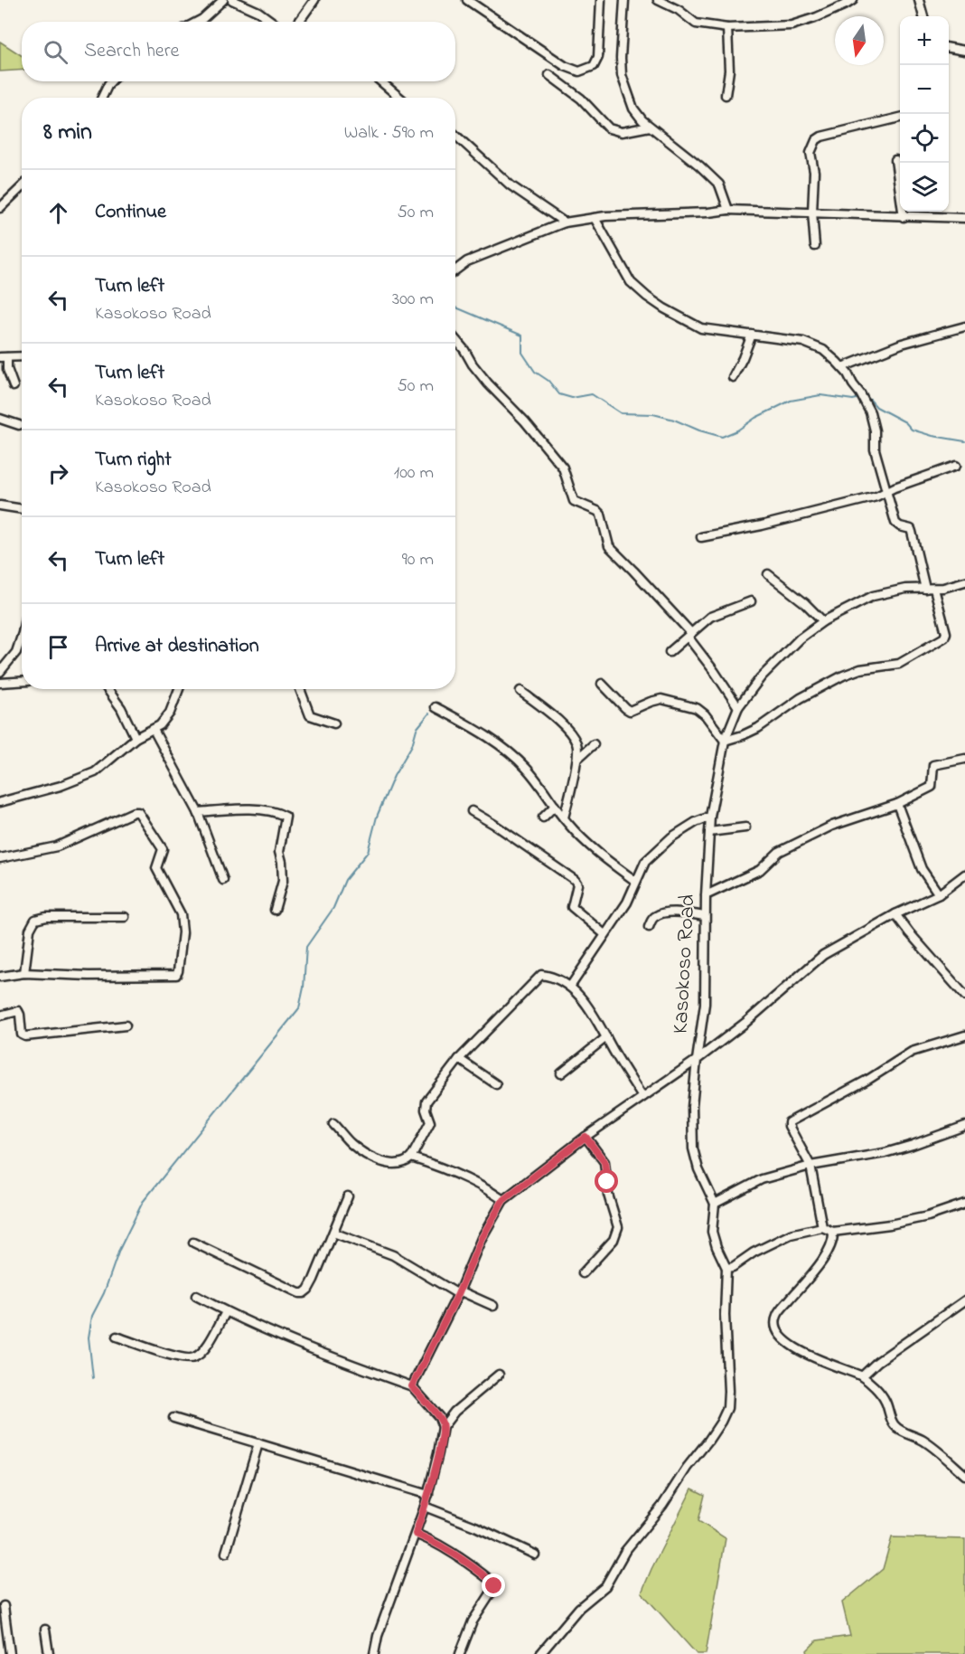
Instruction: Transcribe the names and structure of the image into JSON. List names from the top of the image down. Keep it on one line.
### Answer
{"streets":{"street":["Kasokoso Road"]},"north":"bottom","page":{"map_buttons":["+","−"],"search":"Search here","heading":["8 min","Walk · 590 m"],"list":[["Continue","50 m"],["Turn left","Kasokoso Road","300 m"],["Turn left","Kasokoso Road","50 m"],["Turn right","Kasokoso Road","100 m"],["Turn left","90 m"],"Arrive at destination"]}}
